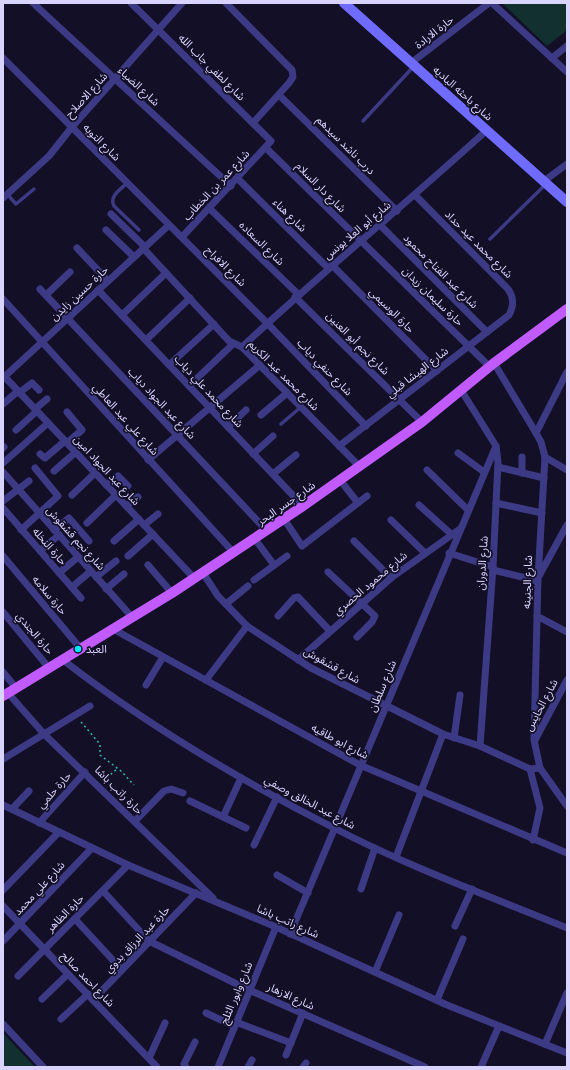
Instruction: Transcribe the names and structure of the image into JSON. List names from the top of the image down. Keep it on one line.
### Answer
{"streets":{"main road":["شارع جسر البحر"],"street":["حارة الارادة","شارع لطفي جاب الله","شارع الضياء","شارع باحثه الباديه","شارع الاصلاح","شارع التوبه","درب ناشد سيدهم","شارع عمر بن الخطاب","شارع دار السلام","شارع هناء","شارع أبو العلا يونس","شارع السعاده","شارع محمد عيد حداد","شارع الافراح","شارع عبد الفتاح محمود","حارة حسين زايدن","حارة سليمان زيدان","حارة الوسيمي","شارع نجم أبو العنين","شارع حنفي دياب","شارع الهيشا قبلي","شارع محمد عبد الكريم","شارع محمد علي دياب","شارع عبد الجواد دياب","شارع علي عبد العاطي","شارع عبد الجواد امين","شارع نجم قشقوش","حارة النخله","شارع الدوران","شارع الجنينه","شارع محمود الحصري","حارة سلامه","حارة الجندي","شارع قشقوش","شارع سلطان","شارع الحايس","شارع ابو طاقيه","حارة حلمي","حارة راتب باشا","شارع عبد الخالق وصفي","شارع علي محمد","حارة الظاهر","شارع راتب باشا","حارة عبد الرزاق بدوي","شارع احمد صالح","شارع وابور الثلج","شارع الازهار"]},"crossings":[["حارة الارادة","شارع باحثه الباديه"],["شارع لطفي جاب الله","شارع الاصلاح"],["شارع لطفي جاب الله","شارع عمر بن الخطاب"],["شارع لطفي جاب الله","شارع دار السلام"],["شارع الضياء","شارع الاصلاح"],["شارع الضياء","شارع عمر بن الخطاب"],["شارع باحثه الباديه","شارع أبو العلا يونس"],["شارع الاصلاح","شارع التوبه"],["شارع التوبه","شارع الافراح"],["شارع التوبه","حارة حسين زايدن"],["درب ناشد سيدهم","شارع أبو العلا يونس"],["شارع عمر بن الخطاب","شارع دار السلام"],["شارع عمر بن الخطاب","شارع هناء"],["شارع عمر بن الخطاب","شارع السعاده"],["شارع عمر بن الخطاب","شارع الافراح"],["شارع دار السلام","شارع أبو العلا يونس"],["شارع دار السلام","حارة سليمان زيدان"],["شارع هناء","شارع أبو العلا يونس"],["شارع هناء","حارة الوسيمي"],["شارع أبو العلا يونس","شارع السعاده"],["شارع أبو العلا يونس","شارع محمد عيد حداد"],["شارع أبو العلا يونس","شارع الافراح"],["شارع أبو العلا يونس","شارع عبد الفتاح محمود"],["شارع أبو العلا يونس","حارة سليمان زيدان"],["شارع أبو العلا يونس","حارة الوسيمي"],["شارع أبو العلا يونس","شارع نجم أبو العنين"],["شارع أبو العلا يونس","شارع حنفي دياب"],["شارع أبو العلا يونس","شارع محمد عبد الكريم"],["شارع السعاده","شارع نجم أبو العنين"],["شارع محمد عيد حداد","شارع الهيشا قبلي"],["شارع الافراح","حارة حسين زايدن"],["شارع الافراح","شارع حنفي دياب"],["شارع عبد الفتاح محمود","شارع الهيشا قبلي"],["حارة حسين زايدن","شارع محمد عبد الكريم"],["حارة حسين زايدن","شارع محمد علي دياب"],["حارة حسين زايدن","شارع عبد الجواد دياب"],["حارة حسين زايدن","شارع علي عبد العاطي"],["حارة حسين زايدن","شارع عبد الجواد امين"],["حارة سليمان زيدان","شارع الهيشا قبلي"],["حارة سليمان زيدان","شارع جسر البحر"],["حارة سليمان زيدان","شارع الجنينه"],["حارة الوسيمي","شارع الهيشا قبلي"],["شارع نجم أبو العنين","شارع الهيشا قبلي"],["شارع نجم أبو العنين","شارع جسر البحر"],["شارع حنفي دياب","شارع الهيشا قبلي"],["شارع الهيشا قبلي","شارع محمد عبد الكريم"],["شارع محمد عبد الكريم","شارع جسر البحر"],["شارع محمد علي دياب","شارع جسر البحر"],["شارع عبد الجواد دياب","شارع جسر البحر"],["شارع علي عبد العاطي","شارع جسر البحر"],["شارع عبد الجواد امين","شارع جسر البحر"],["شارع جسر البحر","شارع نجم قشقوش"],["شارع جسر البحر","شارع الدوران"],["شارع جسر البحر","شارع الجنينه"],["شارع جسر البحر","حارة سلامه"],["شارع جسر البحر","حارة الجندي"],["شارع جسر البحر","شارع قشقوش"],["شارع جسر البحر","شارع ابو طاقيه"],["شارع جسر البحر","حارة راتب باشا"],["شارع جسر البحر","شارع عبد الخالق وصفي"],["شارع الدوران","شارع قشقوش"],["شارع الدوران","شارع سلطان"],["شارع الجنينه","شارع الحايس"],["شارع محمود الحصري","شارع قشقوش"],["شارع محمود الحصري","شارع سلطان"],["شارع قشقوش","شارع سلطان"],["شارع سلطان","شارع ابو طاقيه"],["شارع سلطان","شارع عبد الخالق وصفي"],["شارع سلطان","شارع راتب باشا"],["حارة حلمي","حارة راتب باشا"],["حارة حلمي","شارع راتب باشا"],["حارة راتب باشا","شارع راتب باشا"],["شارع علي محمد","شارع راتب باشا"],["شارع علي محمد","شارع احمد صالح"],["حارة الظاهر","شارع راتب باشا"],["حارة الظاهر","شارع احمد صالح"],["شارع راتب باشا","حارة عبد الرزاق بدوي"],["شارع راتب باشا","شارع وابور الثلج"],["حارة عبد الرزاق بدوي","شارع احمد صالح"],["حارة عبد الرزاق بدوي","شارع الازهار"],["شارع وابور الثلج","شارع الازهار"]],"places":["العبد"]}
